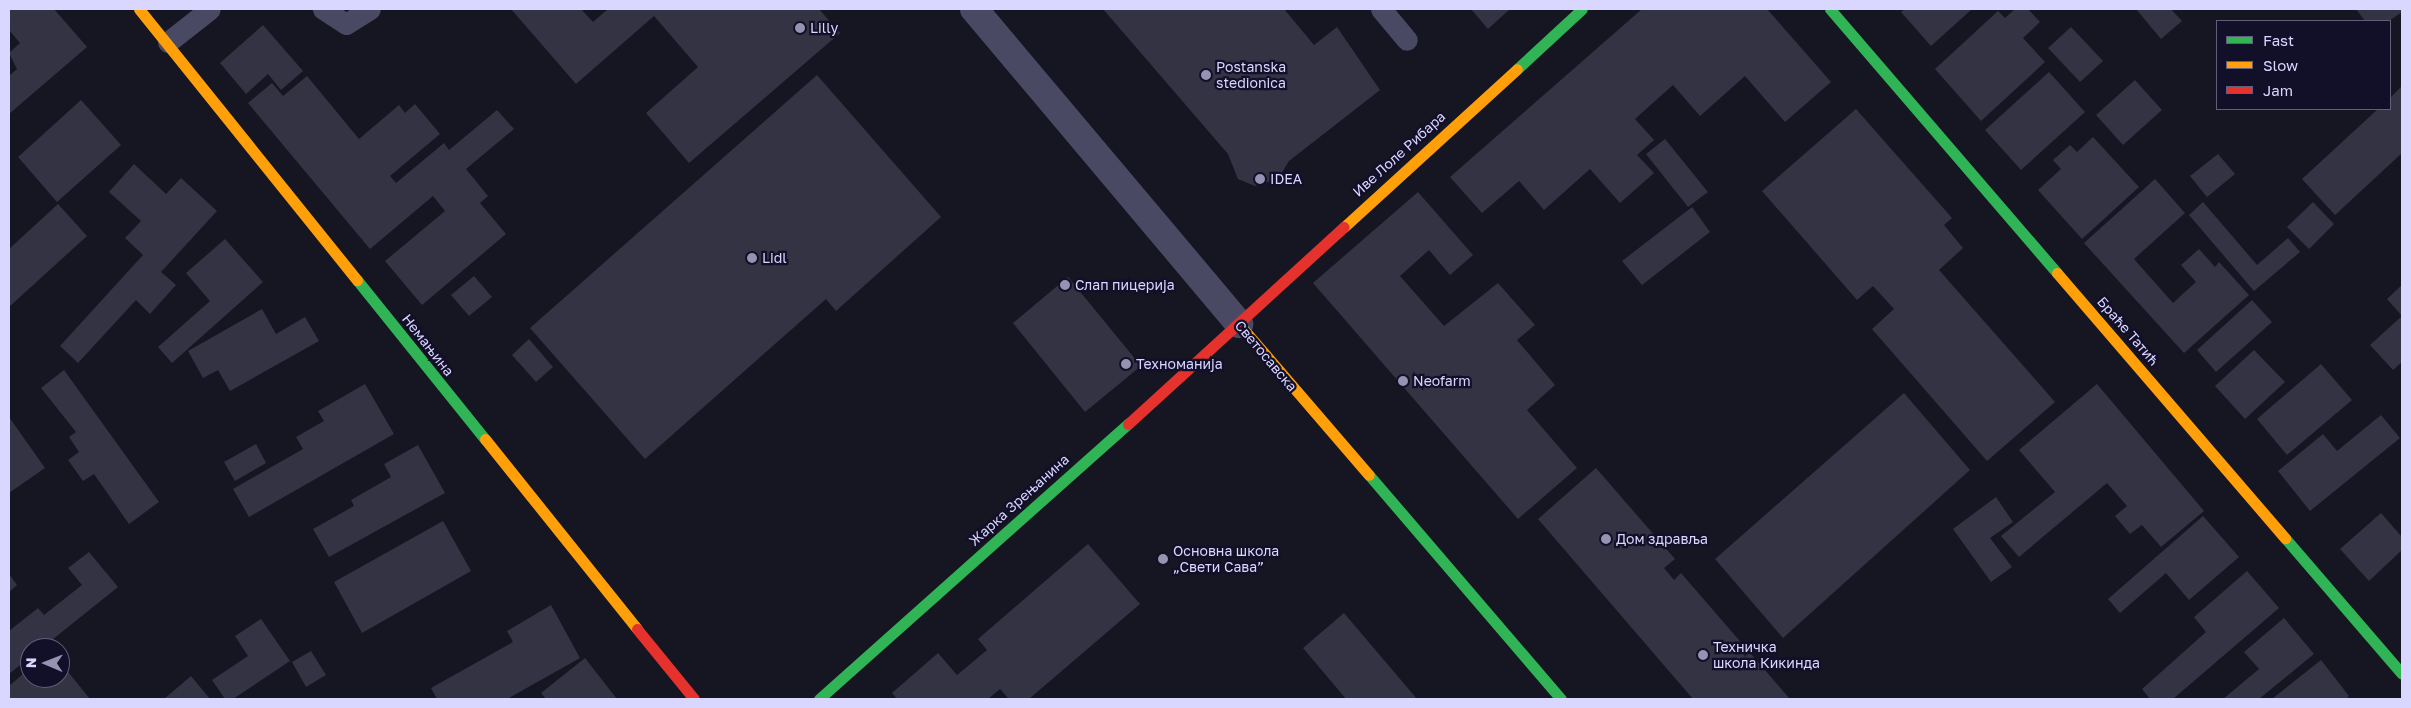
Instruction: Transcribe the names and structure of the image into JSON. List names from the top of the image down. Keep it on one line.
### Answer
{"streets":{"street":["Иве Лоле Рибара","Браће Татић","Немањина","Светосавска","Жарка Зрењанина"]},"crossings":[["Иве Лоле Рибара","Светосавска"],["Иве Лоле Рибара","Жарка Зрењанина"],["Светосавска","Жарка Зрењанина"]],"places":["Lilly","Postanska stedionica","IDEA","Lidl","Слап пицерија","Техноманија","Neofarm","Дом здравља","Основна школа „Свети Сава”","Техничка школа Кикинда"],"legend":["Fast","Slow","Jam"],"north":"left"}
